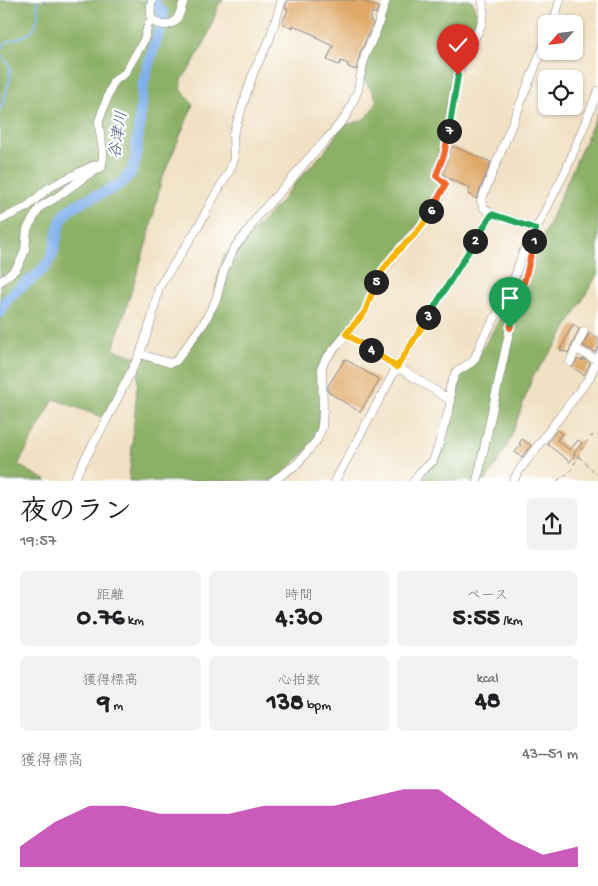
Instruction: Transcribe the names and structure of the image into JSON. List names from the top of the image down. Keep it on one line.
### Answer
{"water":["谷津川"],"north":"bottom left","page":{"pins":["7","6","1","2","5","3","4"],"heading":["夜のラン","19:57"],"stats":[["距離","0.76 km"],["時間","4:30"],["ペース","5:55 /km"],["獲得標高","9 m"],["心拍数","138 bpm"],["kcal","48"]],"chart":["獲得標高","43–51 m"]}}
